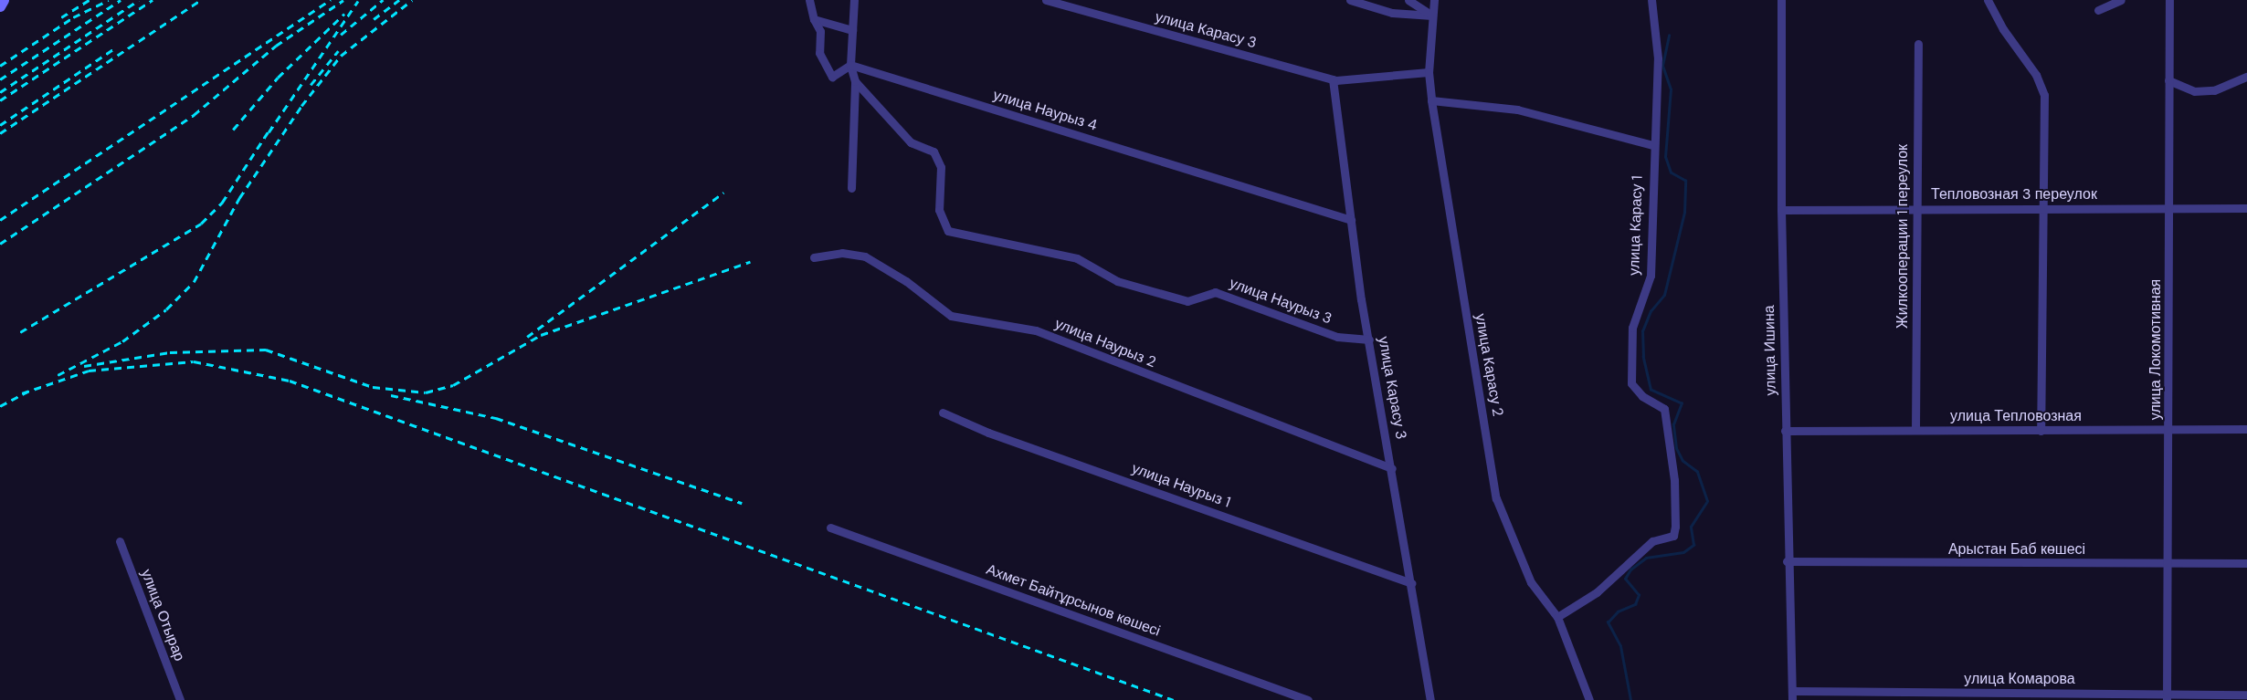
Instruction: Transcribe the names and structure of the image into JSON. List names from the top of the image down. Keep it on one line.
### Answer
{"streets":{"street":["улица Карасу 3","улица Наурыз 4","Тепловозная 3 переулок","улица Карасу 1","Жилкооперации 1 переулок","улица Наурыз 3","улица Наурыз 2","улица Локомотивная","улица Ишина","улица Карасу 2","улица Тепловозная","улица Наурыз 1","Арыстан Баб көшесі","Ахмет Байтұрсынов көшесі","улица Отырар","улица Комарова"]},"crossings":[["улица Карасу 3","улица Наурыз 4"],["улица Карасу 3","улица Наурыз 3"],["улица Карасу 3","улица Наурыз 2"],["улица Карасу 3","улица Карасу 2"],["улица Карасу 3","улица Наурыз 1"],["Тепловозная 3 переулок","Жилкооперации 1 переулок"],["Тепловозная 3 переулок","улица Локомотивная"],["Тепловозная 3 переулок","улица Ишина"],["улица Карасу 1","улица Карасу 2"],["Жилкооперации 1 переулок","улица Тепловозная"],["улица Локомотивная","улица Тепловозная"],["улица Локомотивная","Арыстан Баб көшесі"],["улица Локомотивная","улица Комарова"],["улица Ишина","улица Тепловозная"],["улица Ишина","Арыстан Баб көшесі"],["улица Ишина","улица Комарова"]]}
